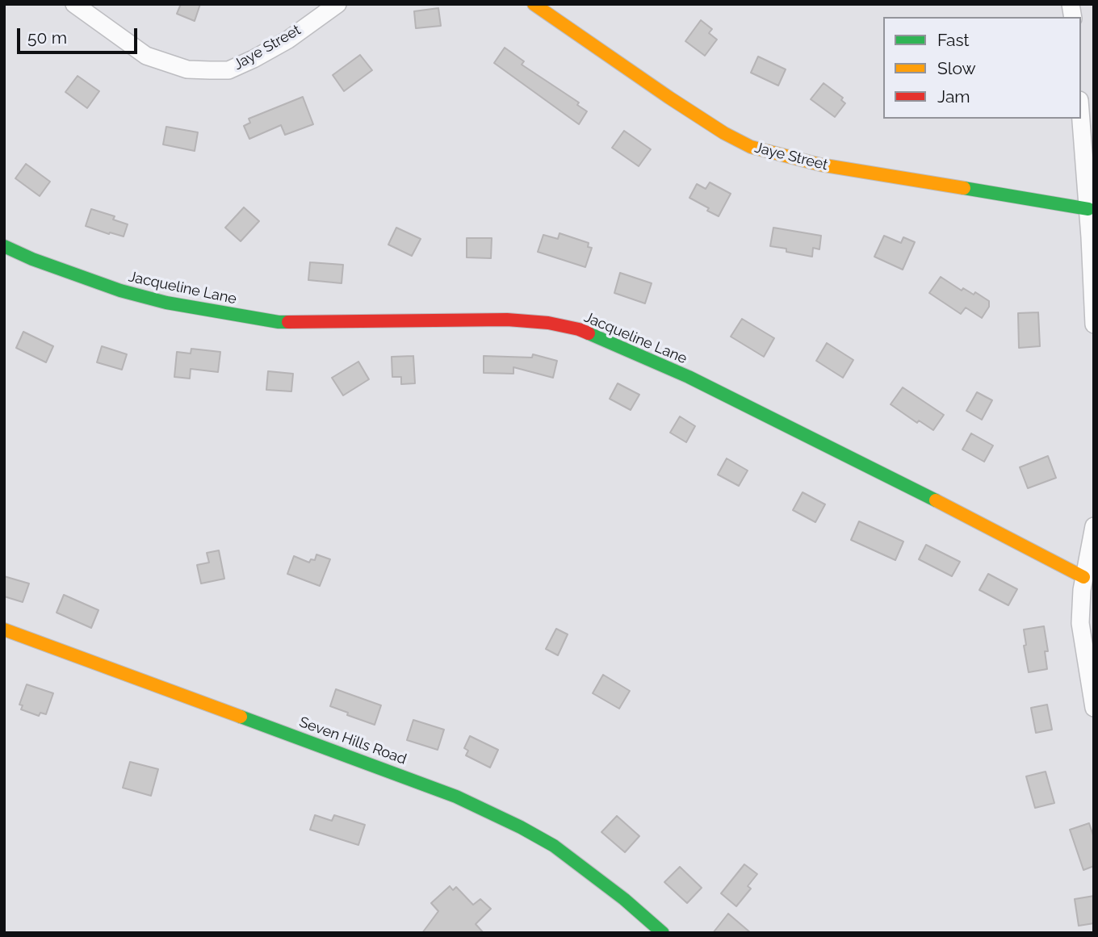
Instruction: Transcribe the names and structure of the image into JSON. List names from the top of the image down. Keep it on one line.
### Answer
{"streets":{"street":["Jaye Street","Jacqueline Lane","Seven Hills Road"]},"legend":["Fast","Slow","Jam"],"scale_bar":"50 m"}
